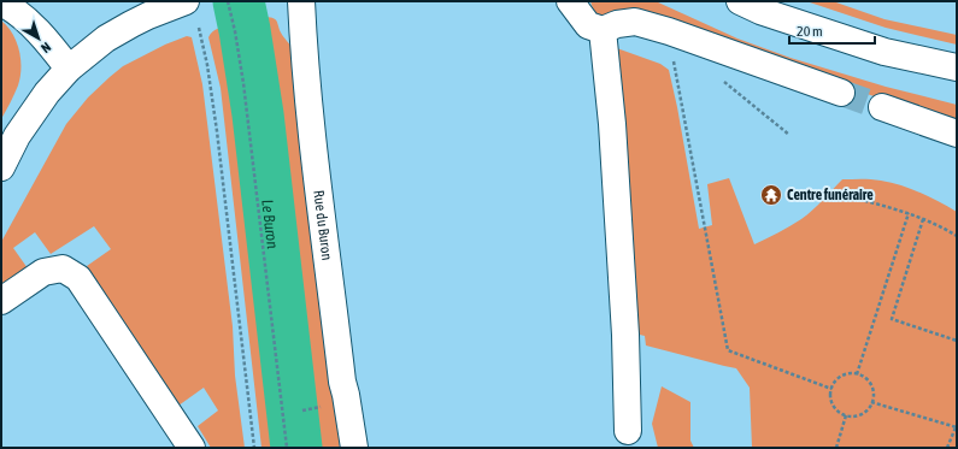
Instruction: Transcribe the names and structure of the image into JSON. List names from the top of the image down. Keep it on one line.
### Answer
{"streets":{"street":["Rue du Buron"]},"water":["Le Buron"],"places":{"temple":["Centre funéraire"]},"scale_bar":"20 m","north":"bottom right"}
